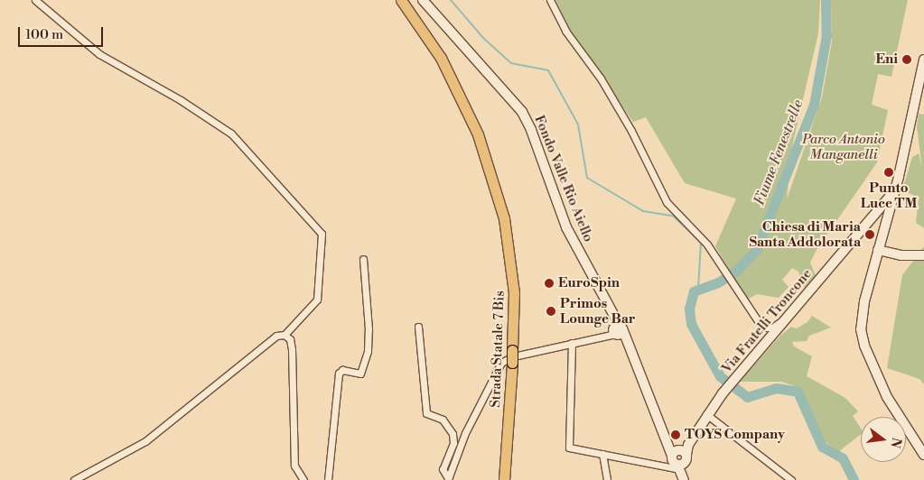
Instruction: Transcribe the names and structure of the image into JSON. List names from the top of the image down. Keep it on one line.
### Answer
{"streets":{"main road":["Strada Statale 7 Bis"],"street":["Fondo Valle Rio Aiello","Via Fratelli Troncone"]},"crossings":[["Fondo Valle Rio Aiello","Via Fratelli Troncone"]],"water":["Fiume Fenestrelle"],"parks":["Parco Antonio Manganelli"],"places":["Eni","Punto Luce TM","Chiesa di Maria Santa Addolorata","EuroSpin","Primos Lounge Bar","TOYS Company"],"scale_bar":"100 m","north":"right"}
